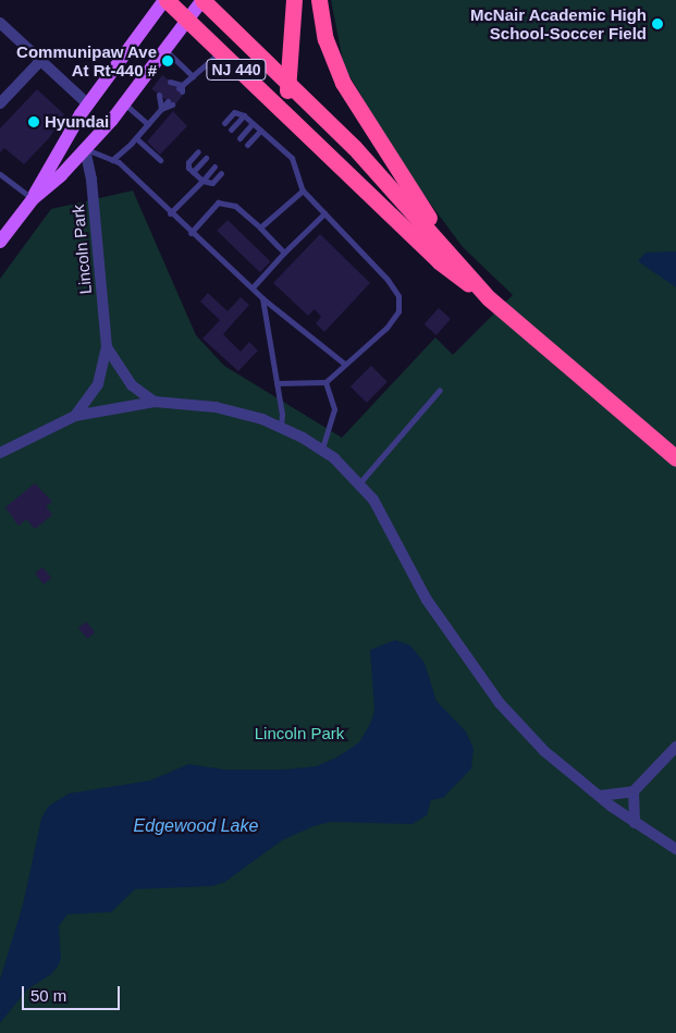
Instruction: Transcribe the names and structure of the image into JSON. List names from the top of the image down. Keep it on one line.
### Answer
{"streets":{"highway":["NJ 440"],"street":["Lincoln Park"]},"water":["Edgewood Lake"],"parks":["Lincoln Park"],"places":["McNair Academic High School-Soccer Field","Communipaw Ave At Rt-440 #","Hyundai"],"scale_bar":"50 m"}
